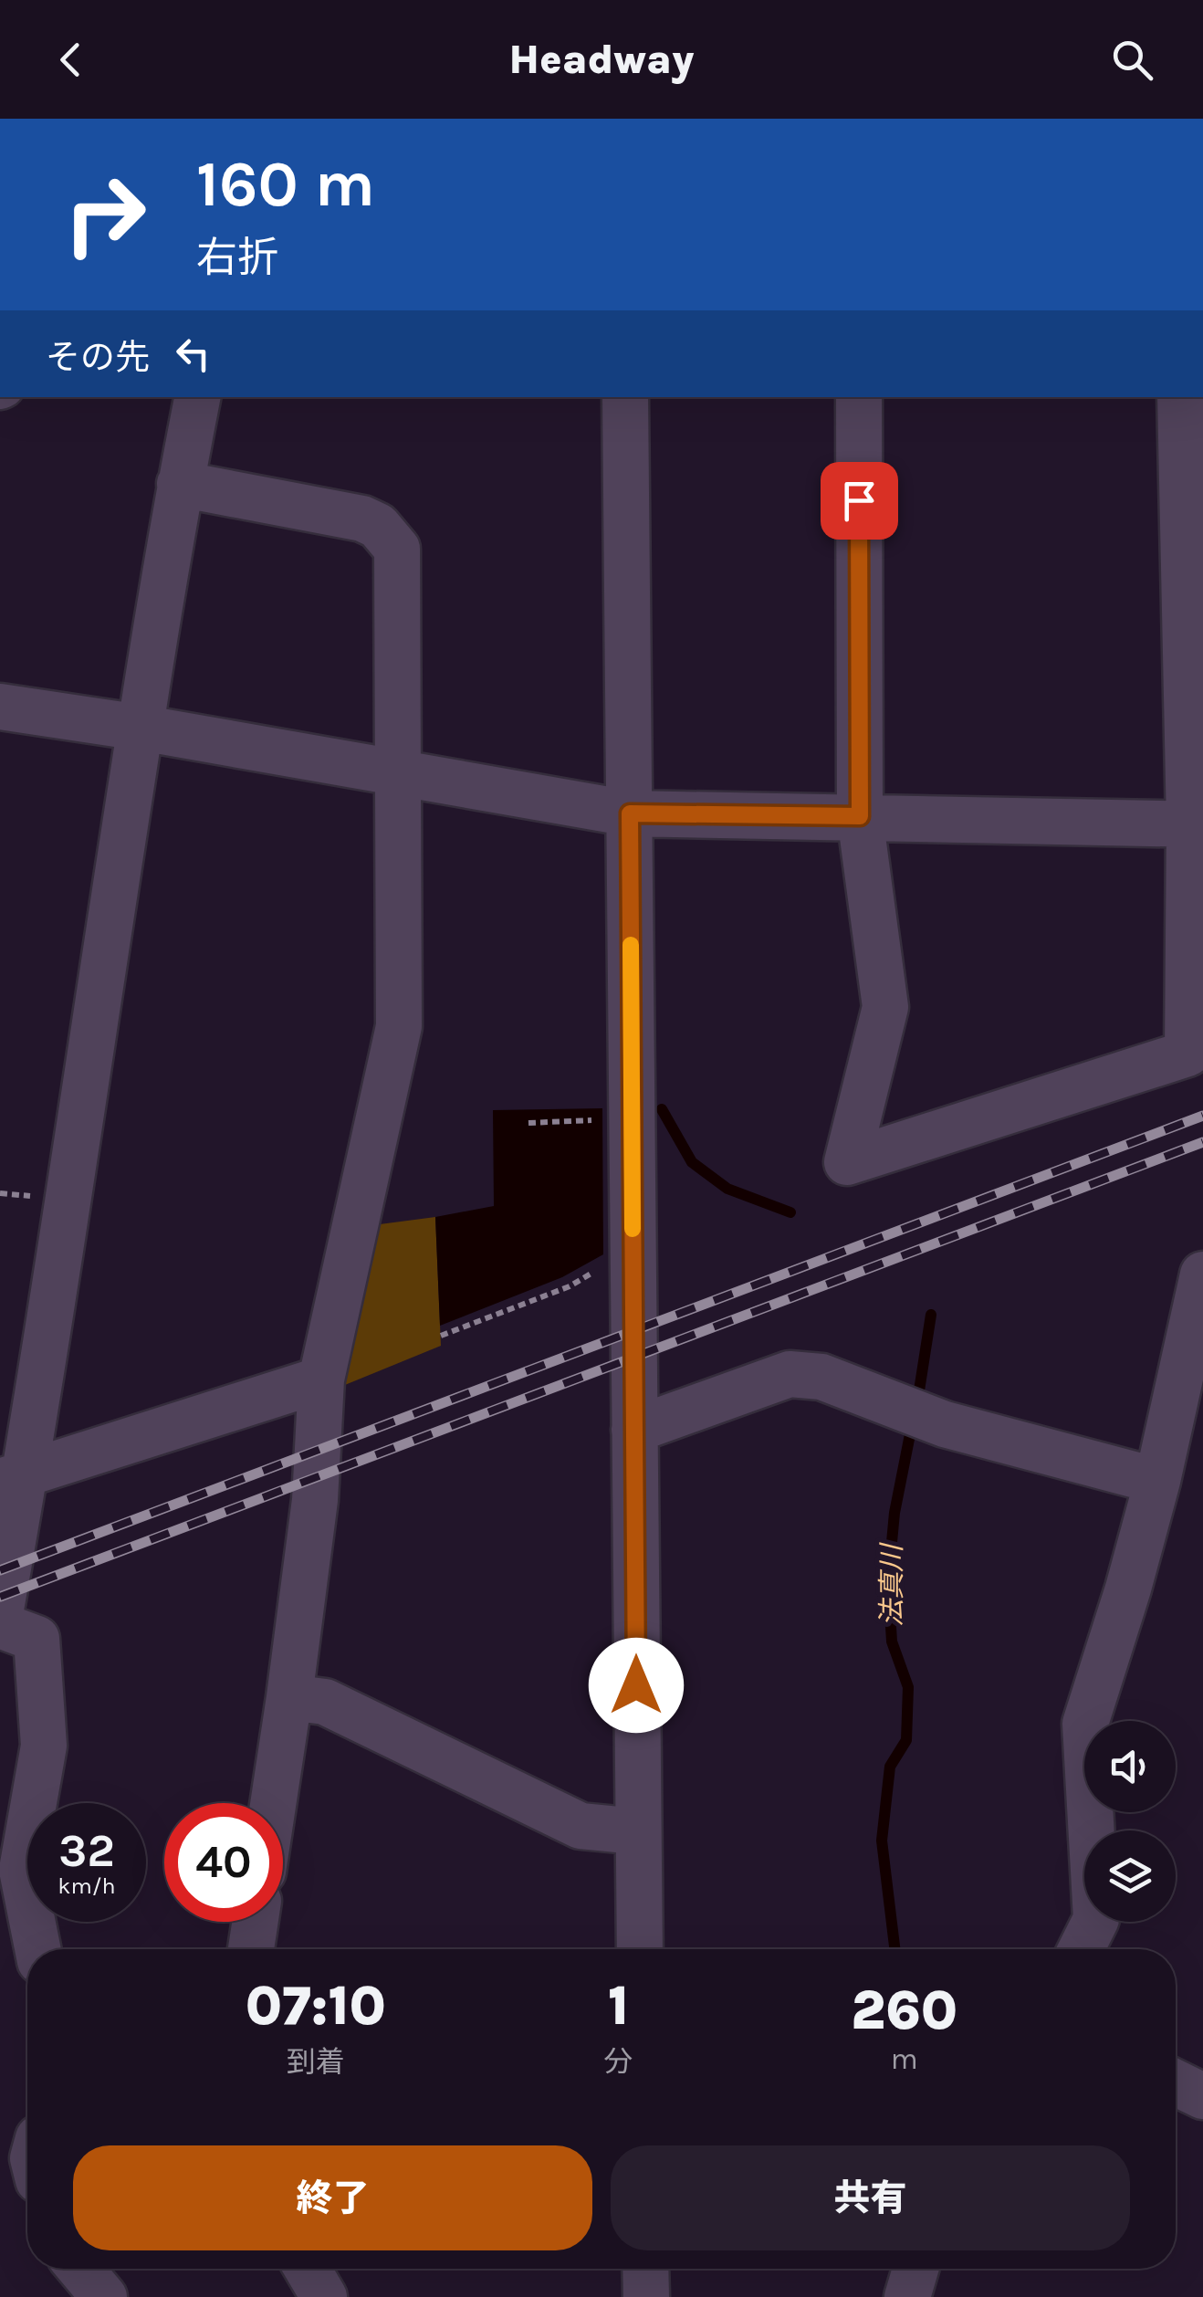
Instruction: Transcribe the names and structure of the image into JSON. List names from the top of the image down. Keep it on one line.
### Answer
{"water":["法真川"],"page":{"header":"Headway","turn":["160 m","右折"],"then":"その先","speed":"32 km/h","limit":"40","eta":["07:10","到着","1","分","260","m"],"buttons":["終了","共有"]}}
